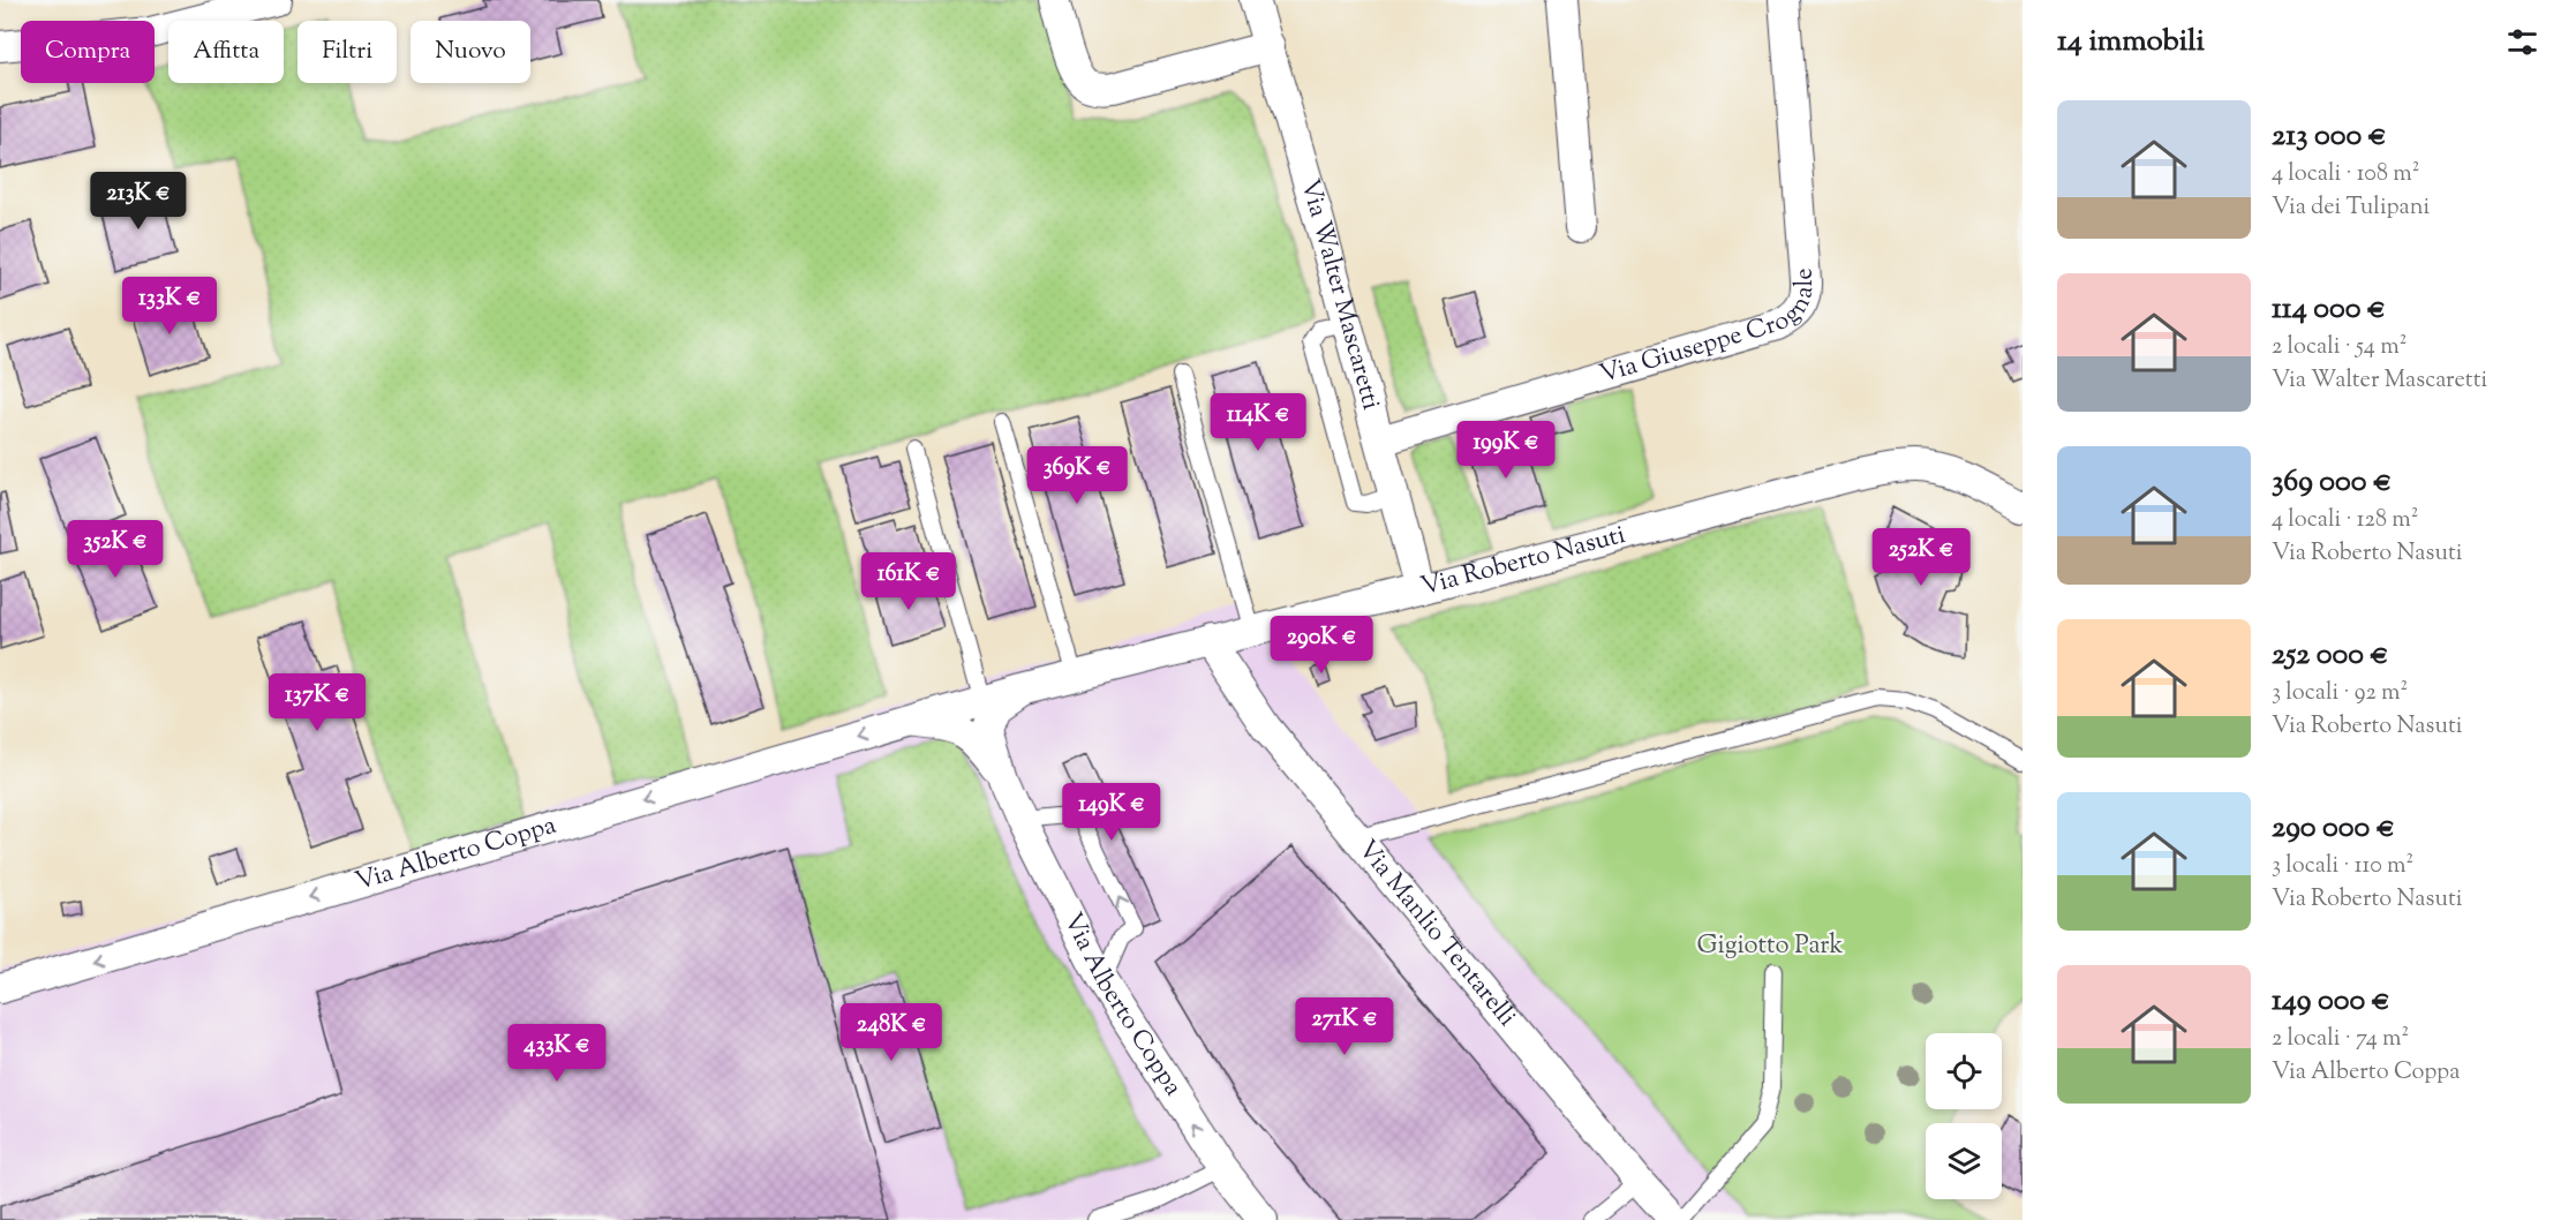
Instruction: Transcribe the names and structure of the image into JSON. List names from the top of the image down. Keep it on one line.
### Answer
{"streets":{"street":["Via Walter Mascaretti","Via Giuseppe Crognale","Via Roberto Nasuti","Via Alberto Coppa","Via Manlio Tentarelli"]},"crossings":[["Via Walter Mascaretti","Via Giuseppe Crognale"],["Via Walter Mascaretti","Via Roberto Nasuti"],["Via Roberto Nasuti","Via Alberto Coppa"],["Via Roberto Nasuti","Via Manlio Tentarelli"]],"one_way":["Via Alberto Coppa"],"parks":["Gigiotto Park"],"page":{"heading":"14 immobili","chip":["Compra","Affitta","Filtri","Nuovo"],"list":[{"name":"213 000 €","note":"4 locali · 108 m² · Via dei Tulipani"},{"name":"114 000 €","note":"2 locali · 54 m² · Via Walter Mascaretti"},{"name":"369 000 €","note":"4 locali · 128 m² · Via Roberto Nasuti"},{"name":"252 000 €","note":"3 locali · 92 m² · Via Roberto Nasuti"},{"name":"290 000 €","note":"3 locali · 110 m² · Via Roberto Nasuti"},{"name":"149 000 €","note":"2 locali · 74 m² · Via Alberto Coppa"}],"price":["213K €","133K €","114K €","199K €","369K €","352K €","252K €","161K €","290K €","137K €","149K €","271K €","248K €","433K €"]}}
